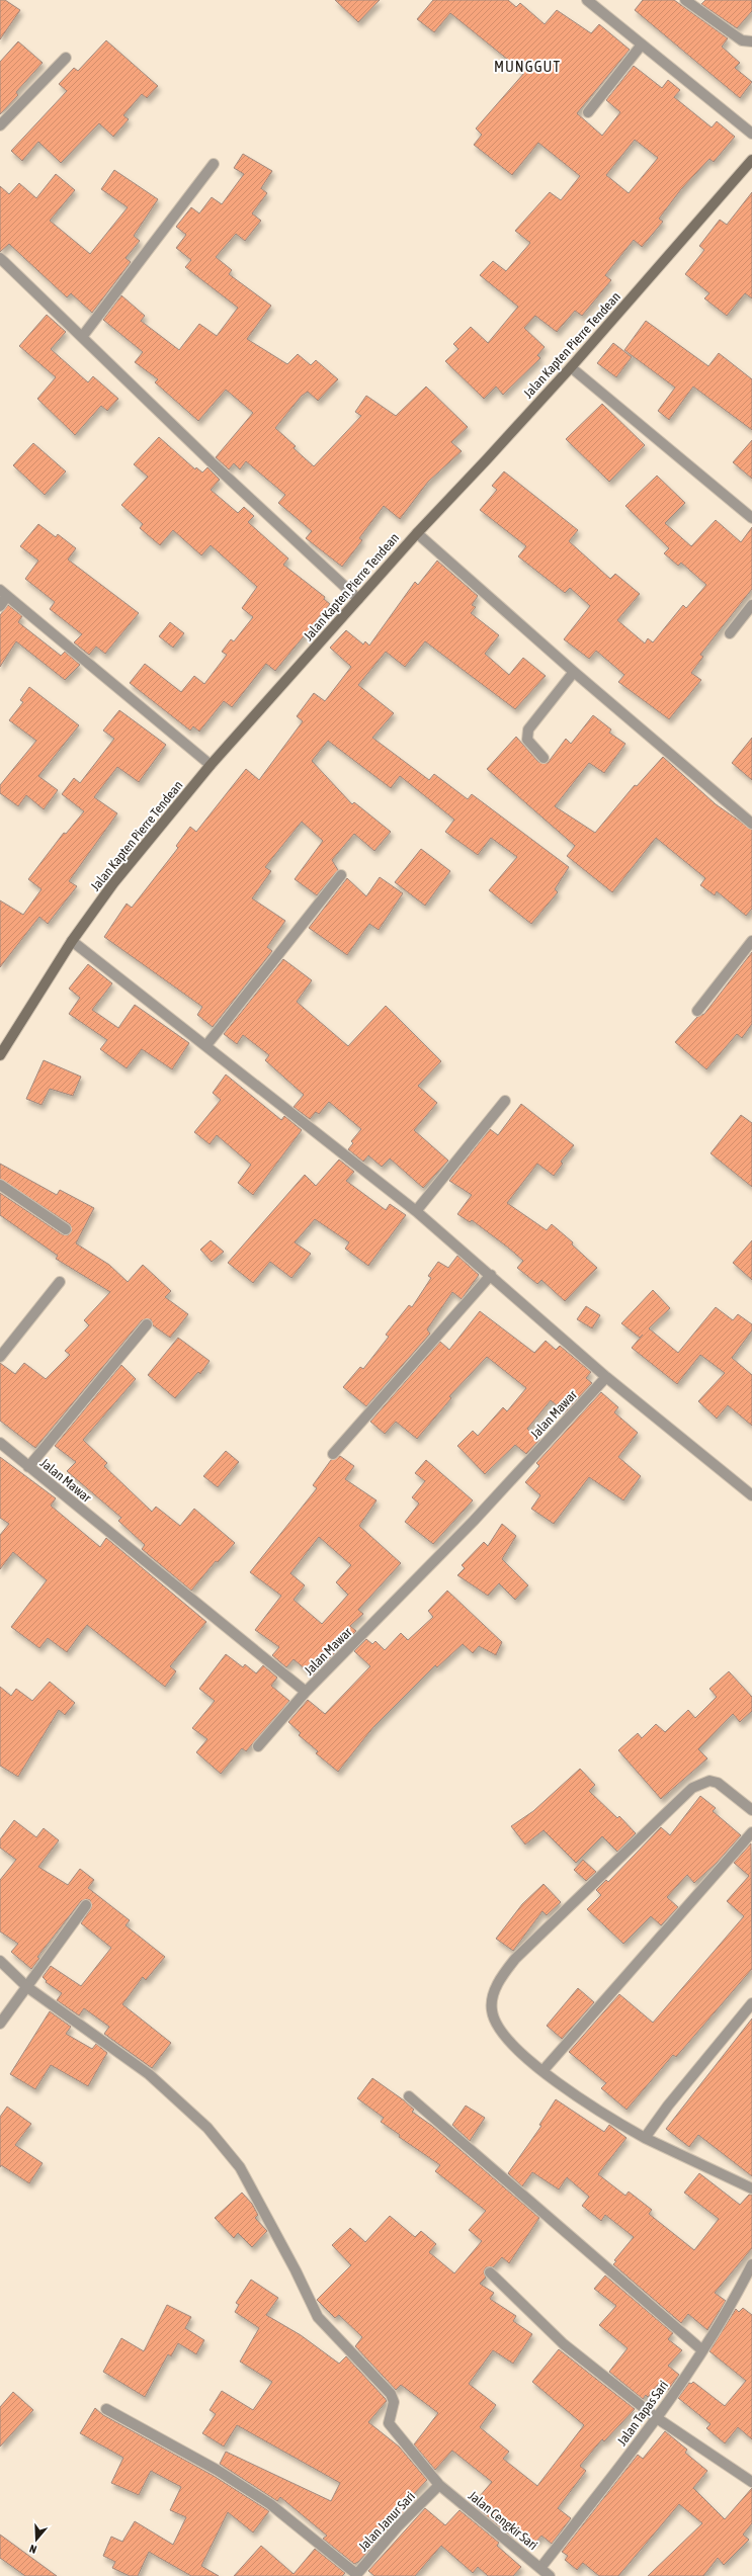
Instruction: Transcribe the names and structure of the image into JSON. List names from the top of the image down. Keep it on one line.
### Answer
{"streets":{"main road":["Jalan Kapten Pierre Tendean"],"street":["Jalan Mawar","Jalan Tapas Sari","Jalan Cengkir Sari","Jalan Janur Sari"]},"crossings":[["Jalan Tapas Sari","Jalan Cengkir Sari"],["Jalan Cengkir Sari","Jalan Janur Sari"]],"districts":["MUNGGUT"],"north":"bottom"}
